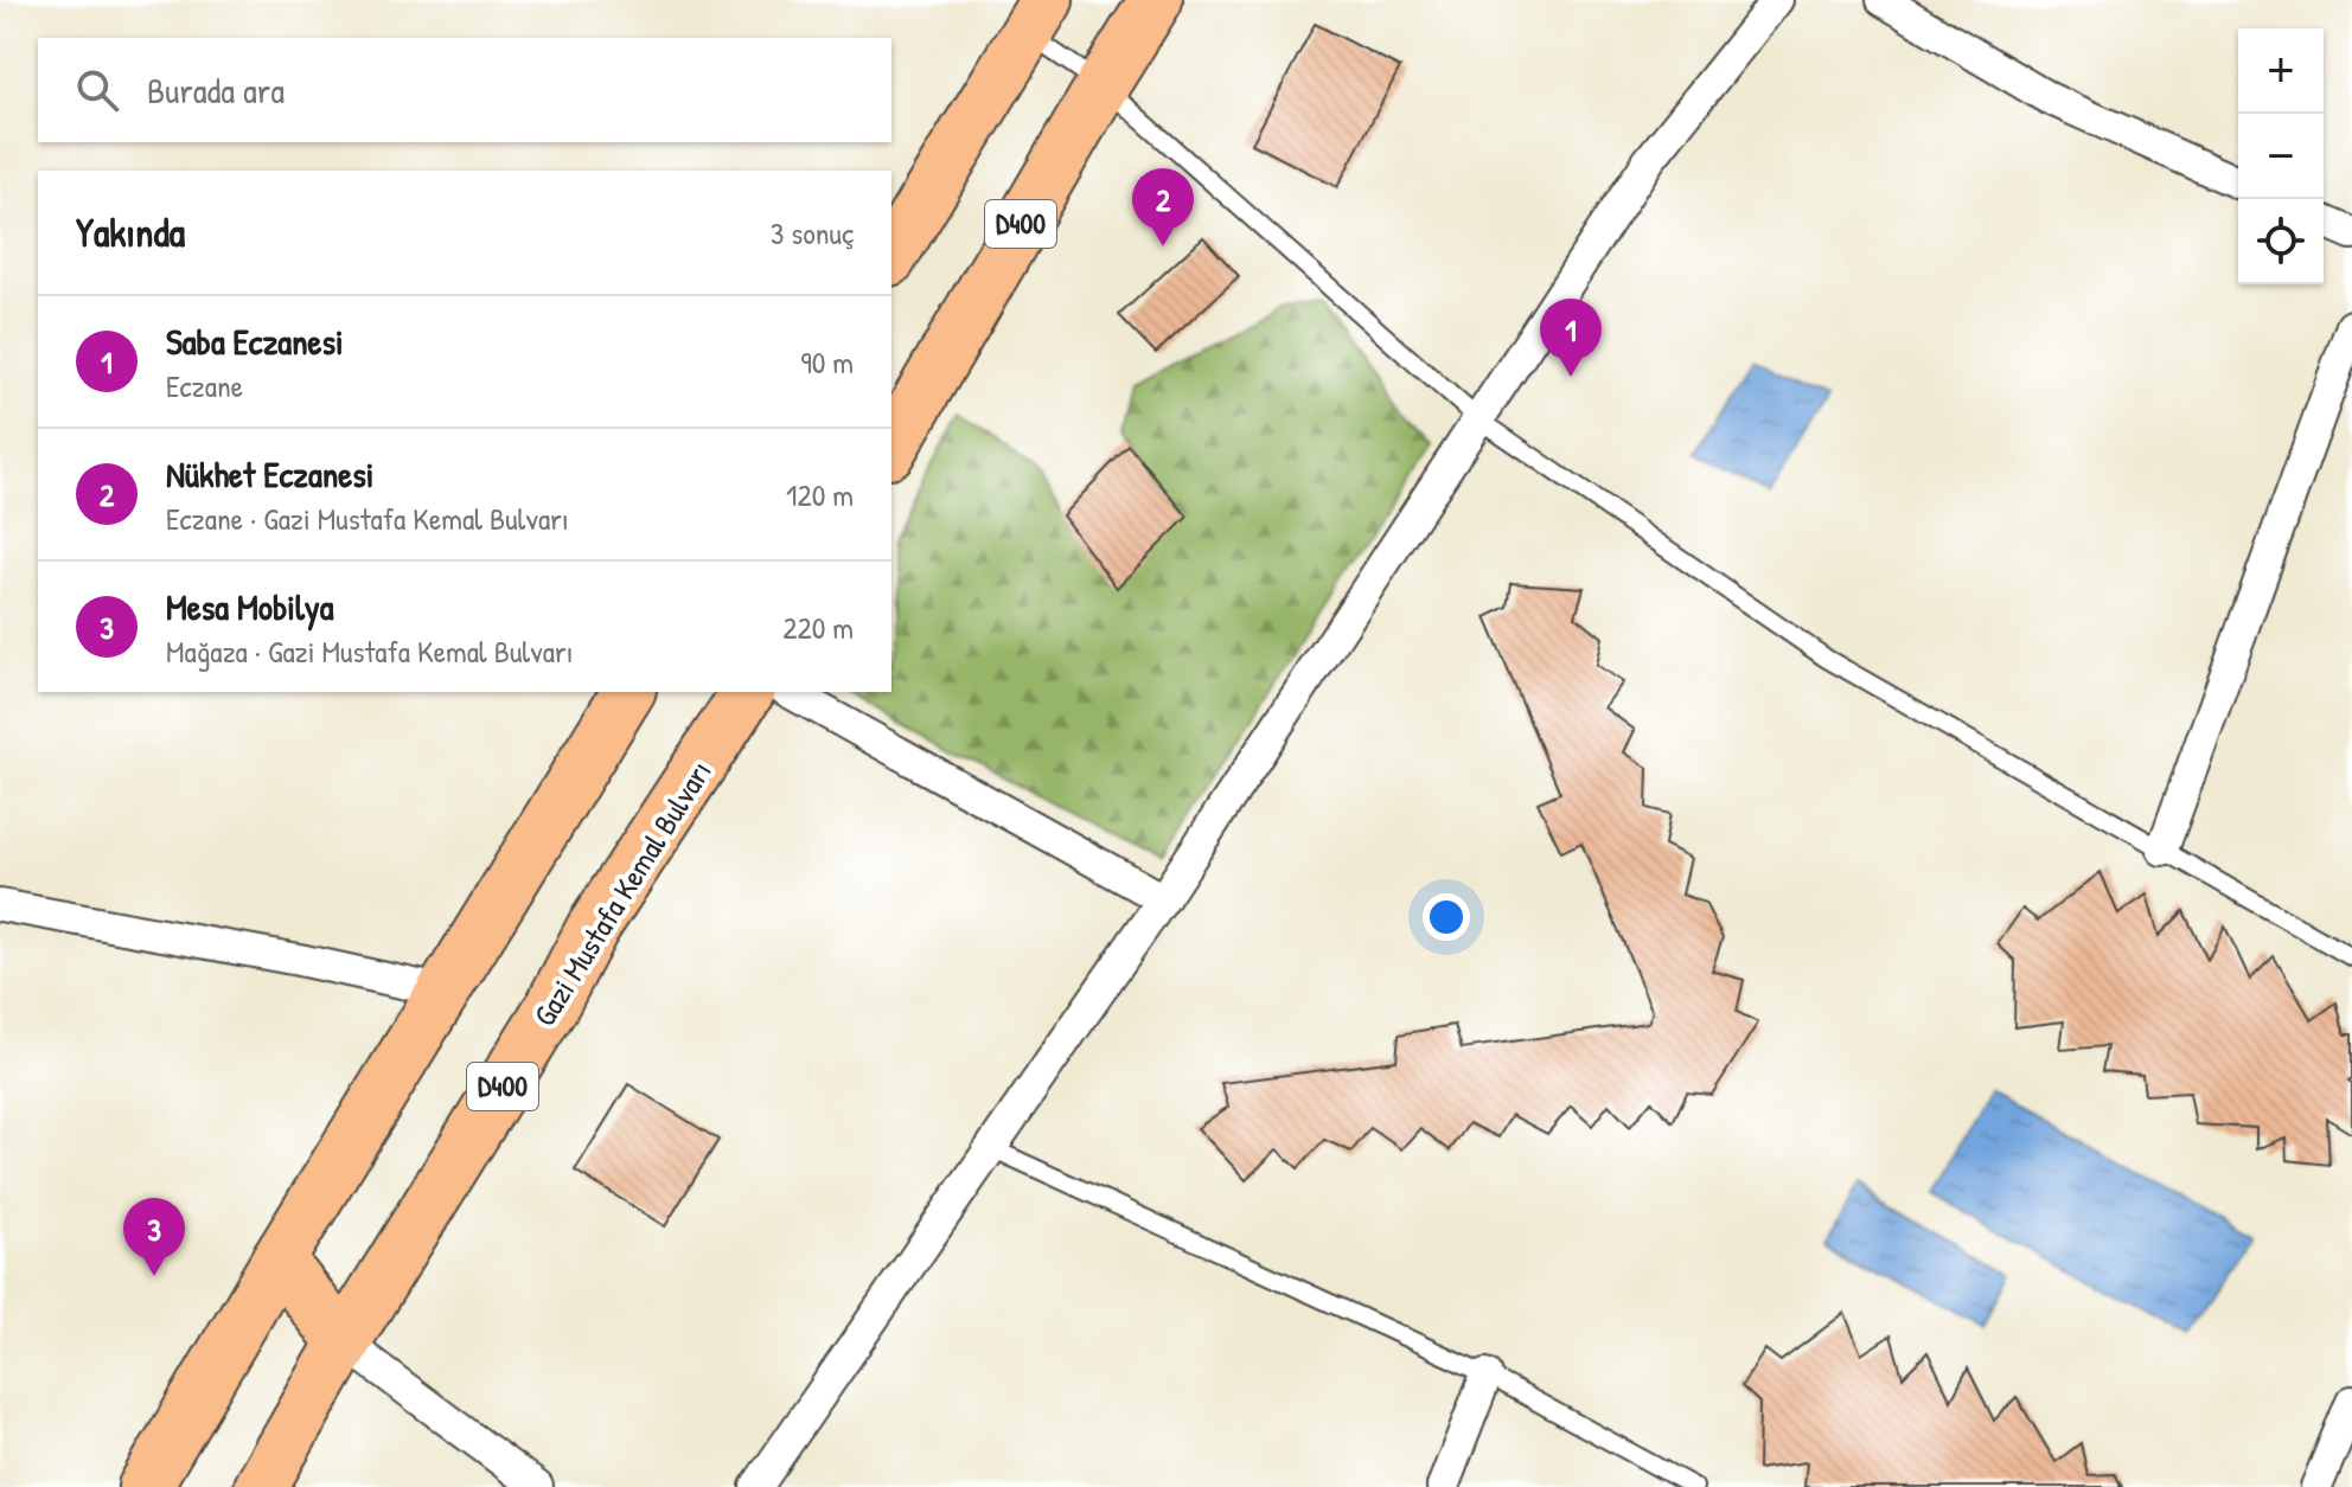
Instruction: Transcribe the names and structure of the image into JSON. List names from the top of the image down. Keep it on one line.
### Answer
{"streets":{"highway":["D400","Gazi Mustafa Kemal Bulvarı"]},"page":{"map_buttons":["+","−"],"search":"Burada ara","pins":["2","1","3"],"heading":["Yakında","3 sonuç"],"list":[{"mark":"1","name":"Saba Eczanesi","note":"Eczane","value":"90 m"},{"mark":"2","name":"Nükhet Eczanesi","note":"Eczane · Gazi Mustafa Kemal Bulvarı","value":"120 m"},{"mark":"3","name":"Mesa Mobilya","note":"Mağaza · Gazi Mustafa Kemal Bulvarı","value":"220 m"}]}}
